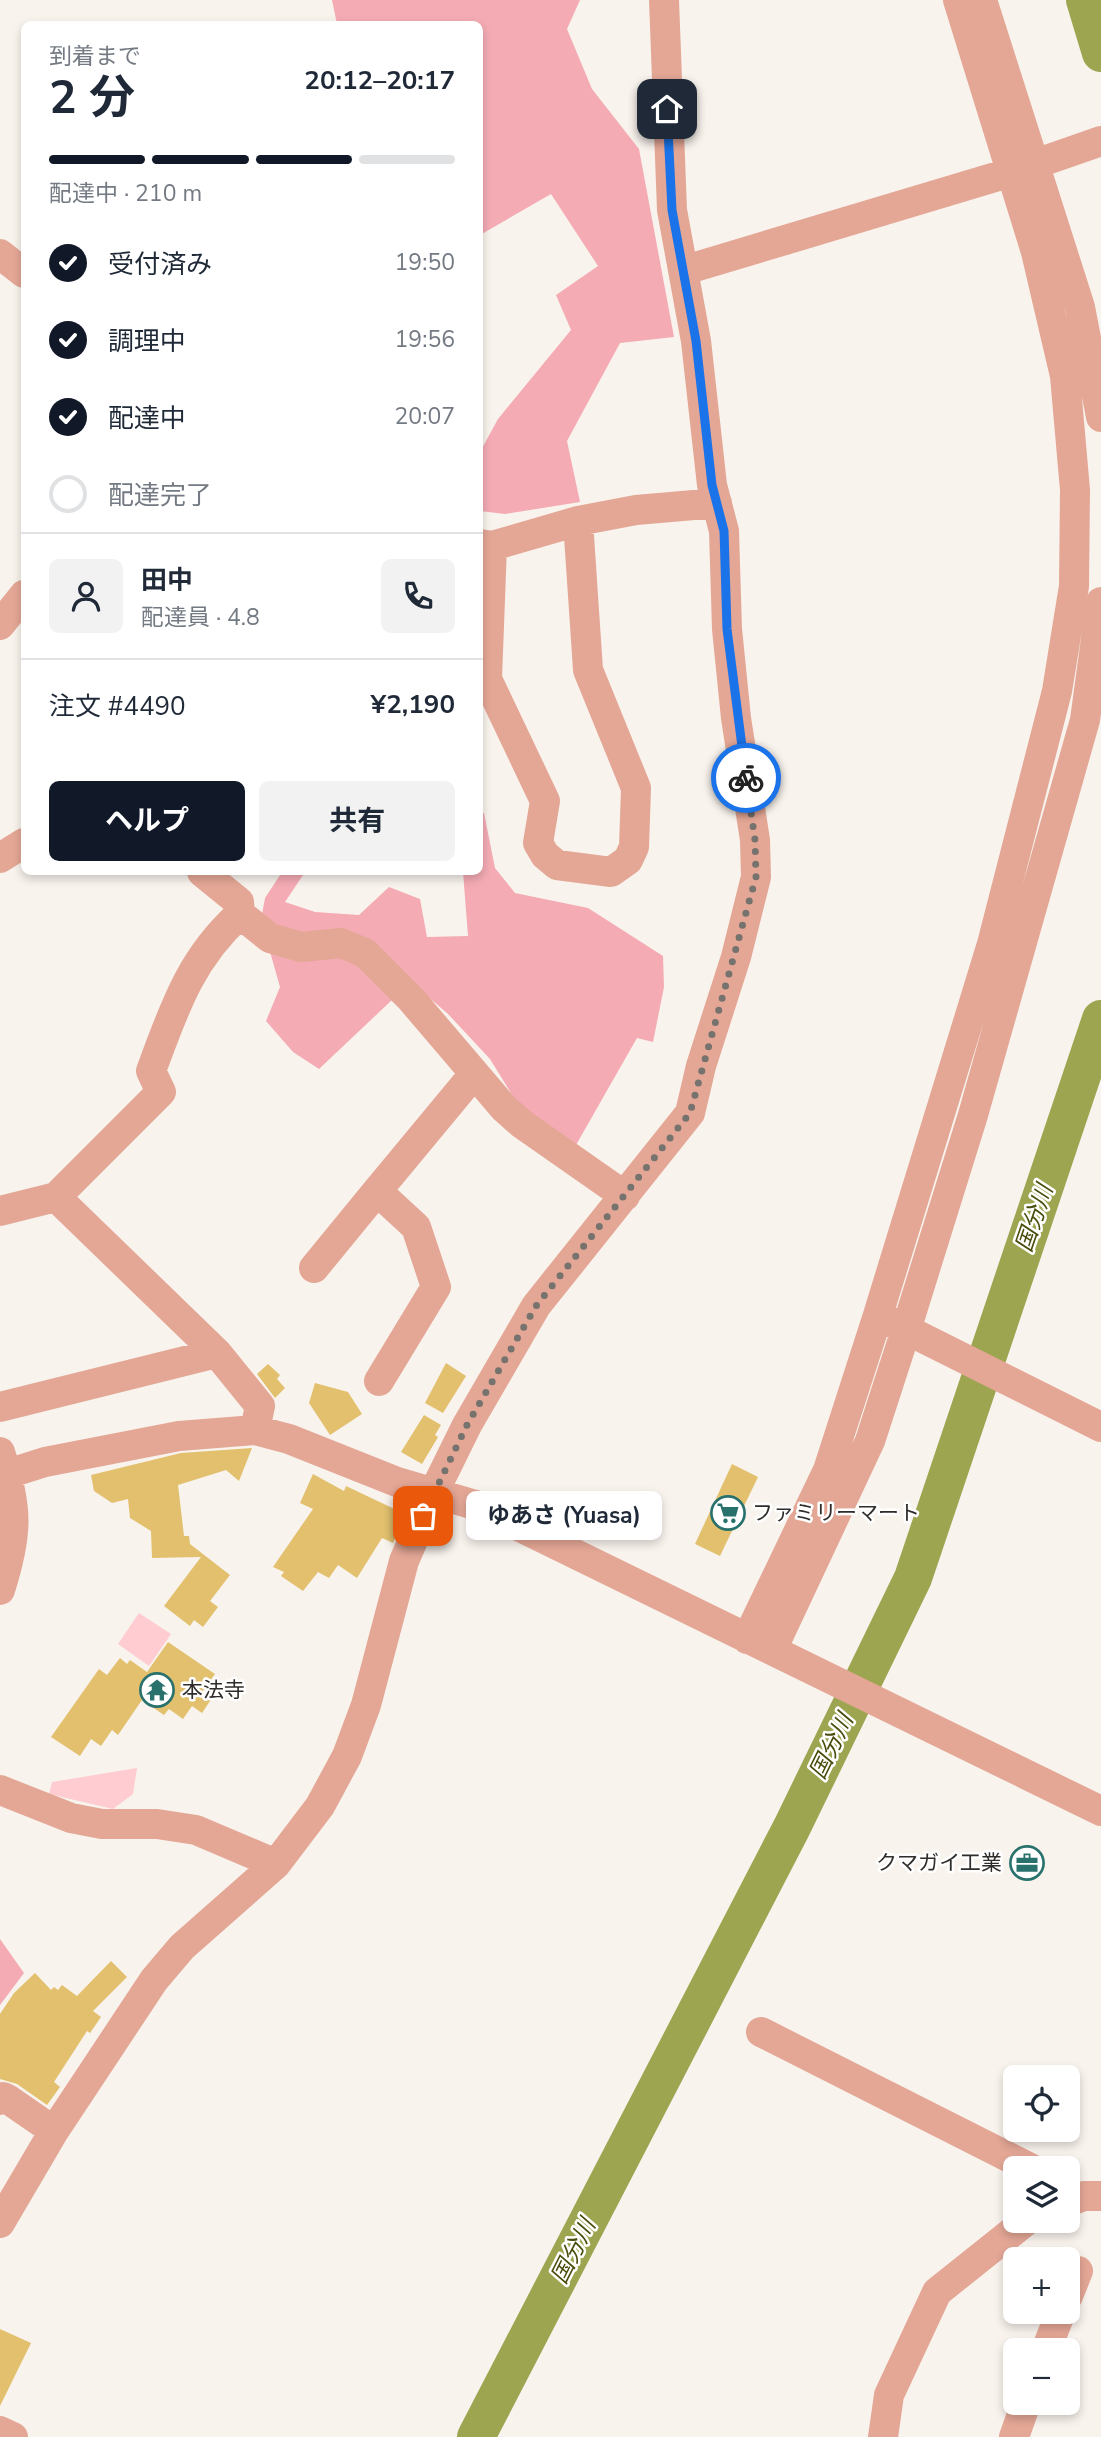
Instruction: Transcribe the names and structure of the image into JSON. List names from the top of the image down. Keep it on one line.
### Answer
{"water":["国分川"],"places":{"supermarket":["ファミリーマート"],"other":["ゆあさ (Yuasa)"],"temple":["本法寺"],"office":["クマガイ工業"]},"page":{"heading":["2 分","到着まで","20:12–20:17"],"panel":["田中","配達員 · 4.8","注文 #4490","¥2,190"],"bar":"配達中 · 210 m","list":[["受付済み","19:50"],["調理中","19:56"],["配達中","20:07"],"配達完了"],"buttons":["ヘルプ","共有"],"bubble":"ゆあさ (Yuasa)","map_buttons":["+","−"]}}
